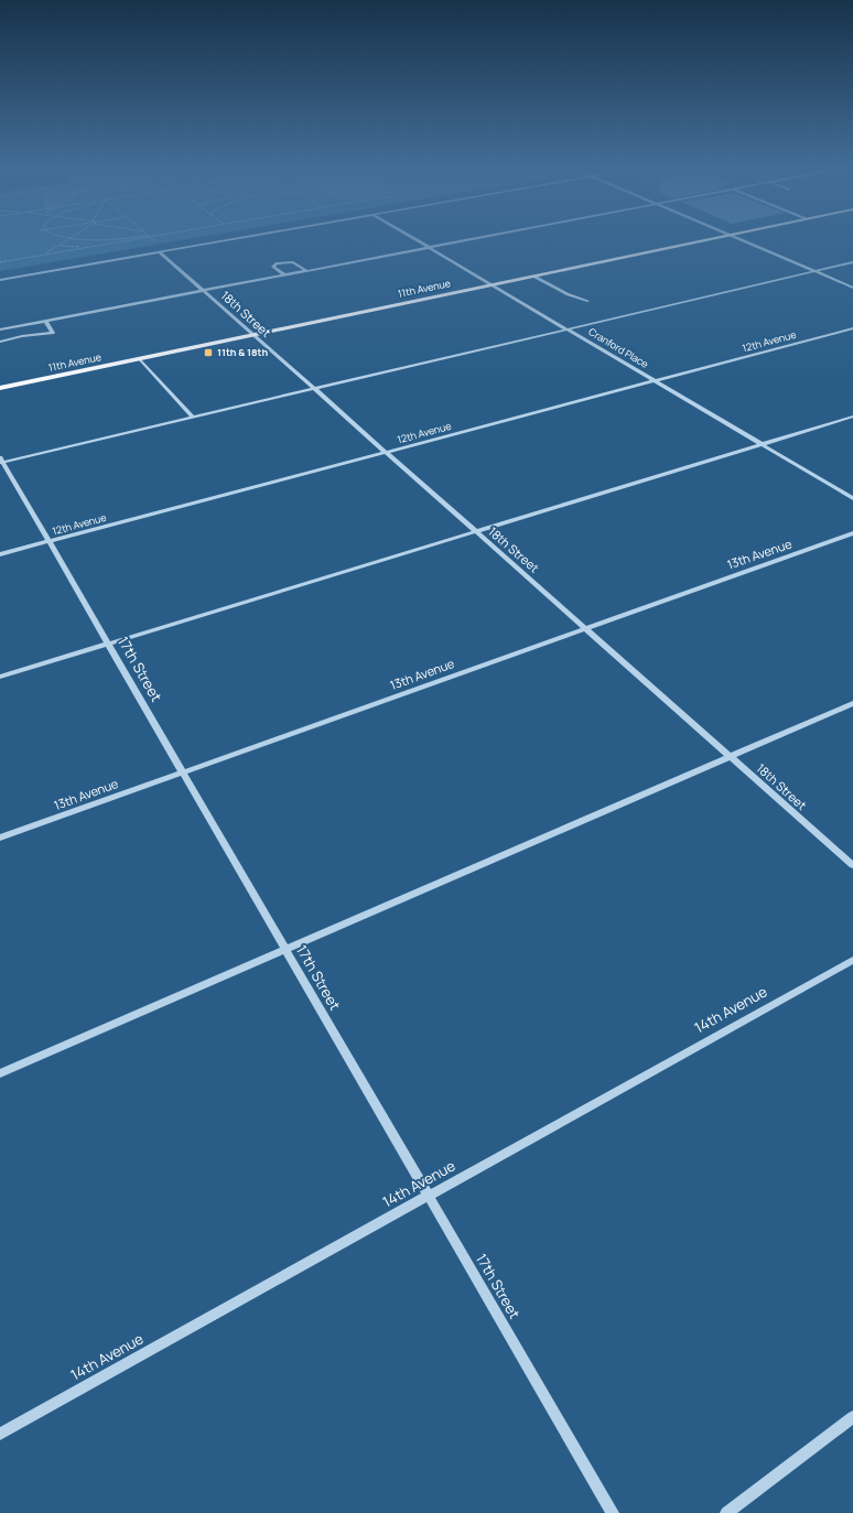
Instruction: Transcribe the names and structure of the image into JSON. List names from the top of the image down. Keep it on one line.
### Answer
{"streets":{"main road":["11th Avenue"],"street":["18th Street","12th Avenue","Cranford Place","13th Avenue","17th Street","14th Avenue"]},"crossings":[["11th Avenue","18th Street"],["11th Avenue","Cranford Place"],["18th Street","12th Avenue"],["18th Street","13th Avenue"],["12th Avenue","Cranford Place"],["12th Avenue","17th Street"],["13th Avenue","17th Street"],["17th Street","14th Avenue"]],"places":{"transit":["11th & 18th"]}}
